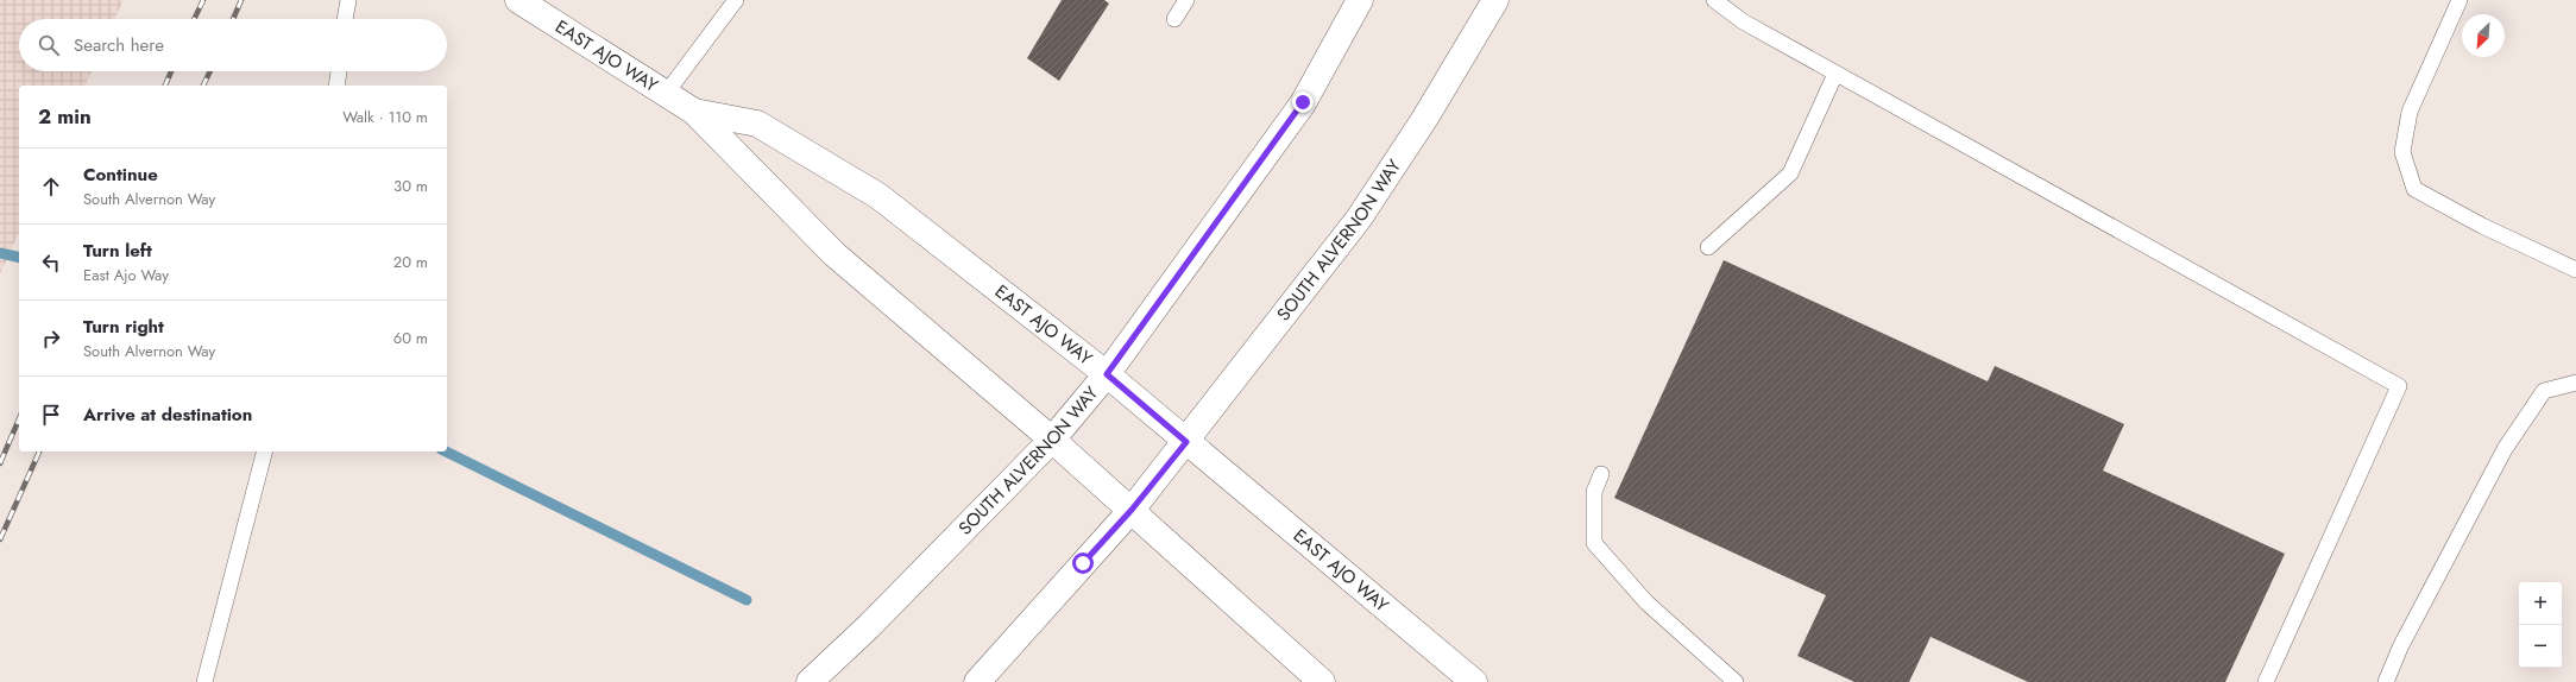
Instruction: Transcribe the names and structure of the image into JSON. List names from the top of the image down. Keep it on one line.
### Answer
{"streets":{"main road":["EAST AJO WAY","SOUTH ALVERNON WAY"]},"crossings":[["EAST AJO WAY","SOUTH ALVERNON WAY"]],"north":"bottom left","page":{"search":"Search here","heading":["2 min","Walk · 110 m"],"list":[["Continue","South Alvernon Way","30 m"],["Turn left","East Ajo Way","20 m"],["Turn right","South Alvernon Way","60 m"],"Arrive at destination"],"map_buttons":["+","−"]}}
